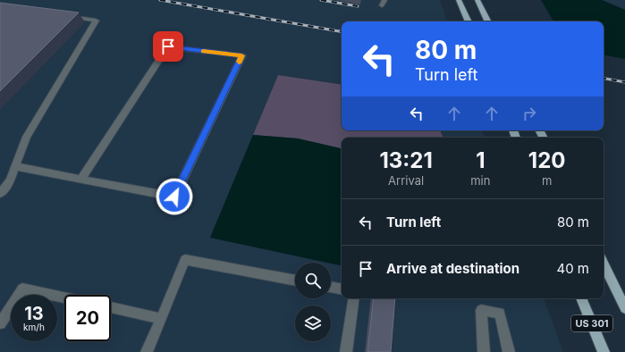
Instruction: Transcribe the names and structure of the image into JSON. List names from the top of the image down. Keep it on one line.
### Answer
{"streets":{"main road":["US 301"]},"page":{"turn":["80 m","Turn left"],"eta":["13:21","Arrival","1","min","120","m"],"list":[{"name":"Turn left","value":"80 m"},{"name":"Arrive at destination","value":"40 m"}],"speed":"13 km/h","limit":"20"}}
